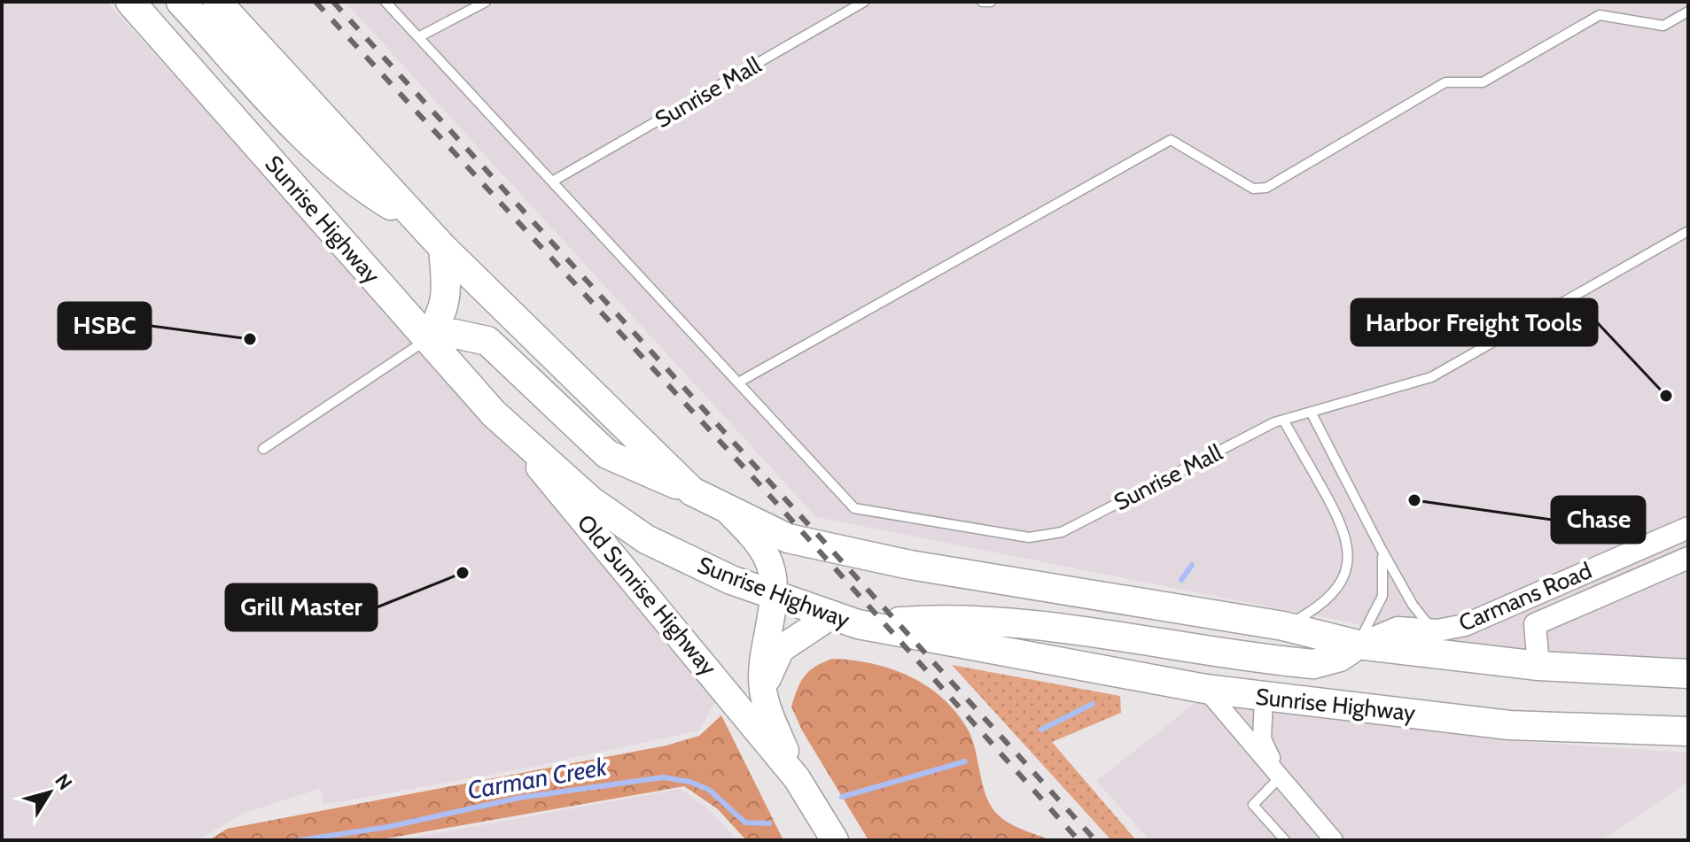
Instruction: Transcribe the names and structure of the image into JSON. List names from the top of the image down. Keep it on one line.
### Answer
{"streets":{"highway":["Sunrise Highway"],"main road":["Old Sunrise Highway"],"street":["Carmans Road"],"lane":["Sunrise Mall"]},"crossings":[["Sunrise Highway","Old Sunrise Highway"]],"water":["Carman Creek"],"places":["HSBC","Harbor Freight Tools","Chase","Grill Master"],"north":"top right"}
